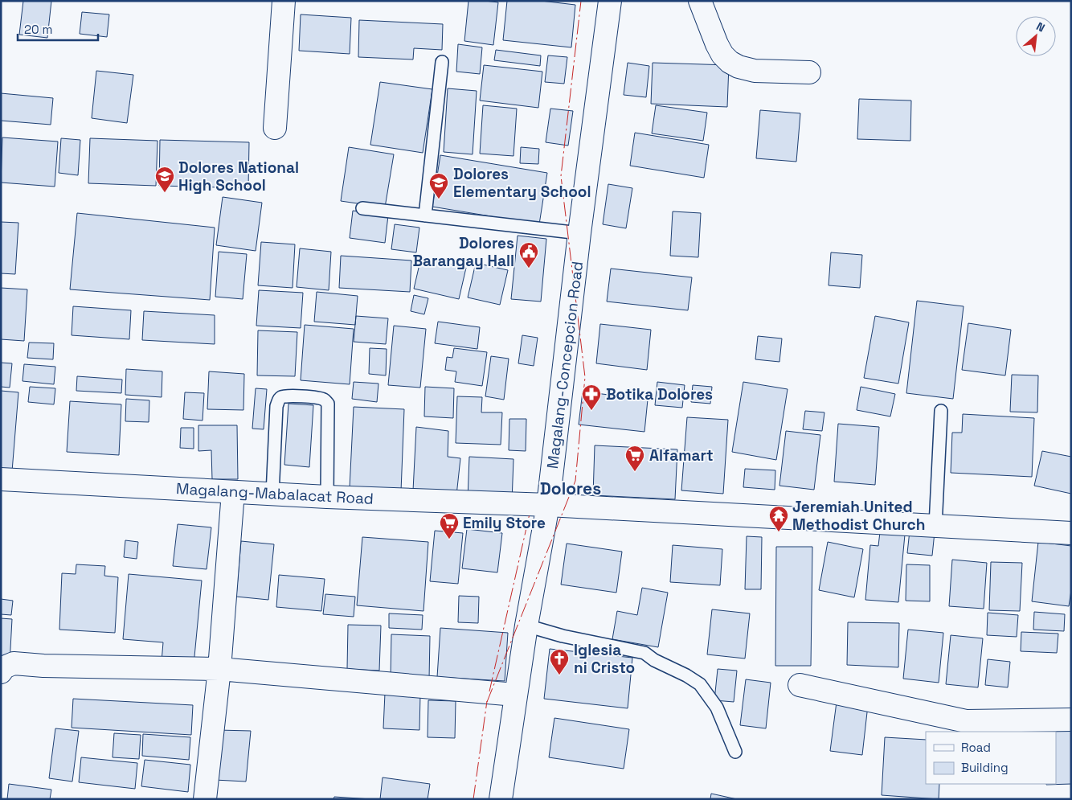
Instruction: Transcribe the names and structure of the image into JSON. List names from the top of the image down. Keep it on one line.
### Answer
{"streets":{"street":["Magalang-Concepcion Road","Magalang-Mabalacat Road"]},"crossings":[["Magalang-Concepcion Road","Magalang-Mabalacat Road"]],"districts":["Dolores"],"places":{"school or university":["Dolores National High School","Dolores Elementary School"],"public building":["Dolores Barangay Hall"],"pharmacy":["Botika Dolores"],"supermarket":["Alfamart","Emily Store"],"temple":["Jeremiah United Methodist Church"],"church":["Iglesia ni Cristo"]},"legend":["Road","Building"],"scale_bar":"20 m","north":"top right"}
